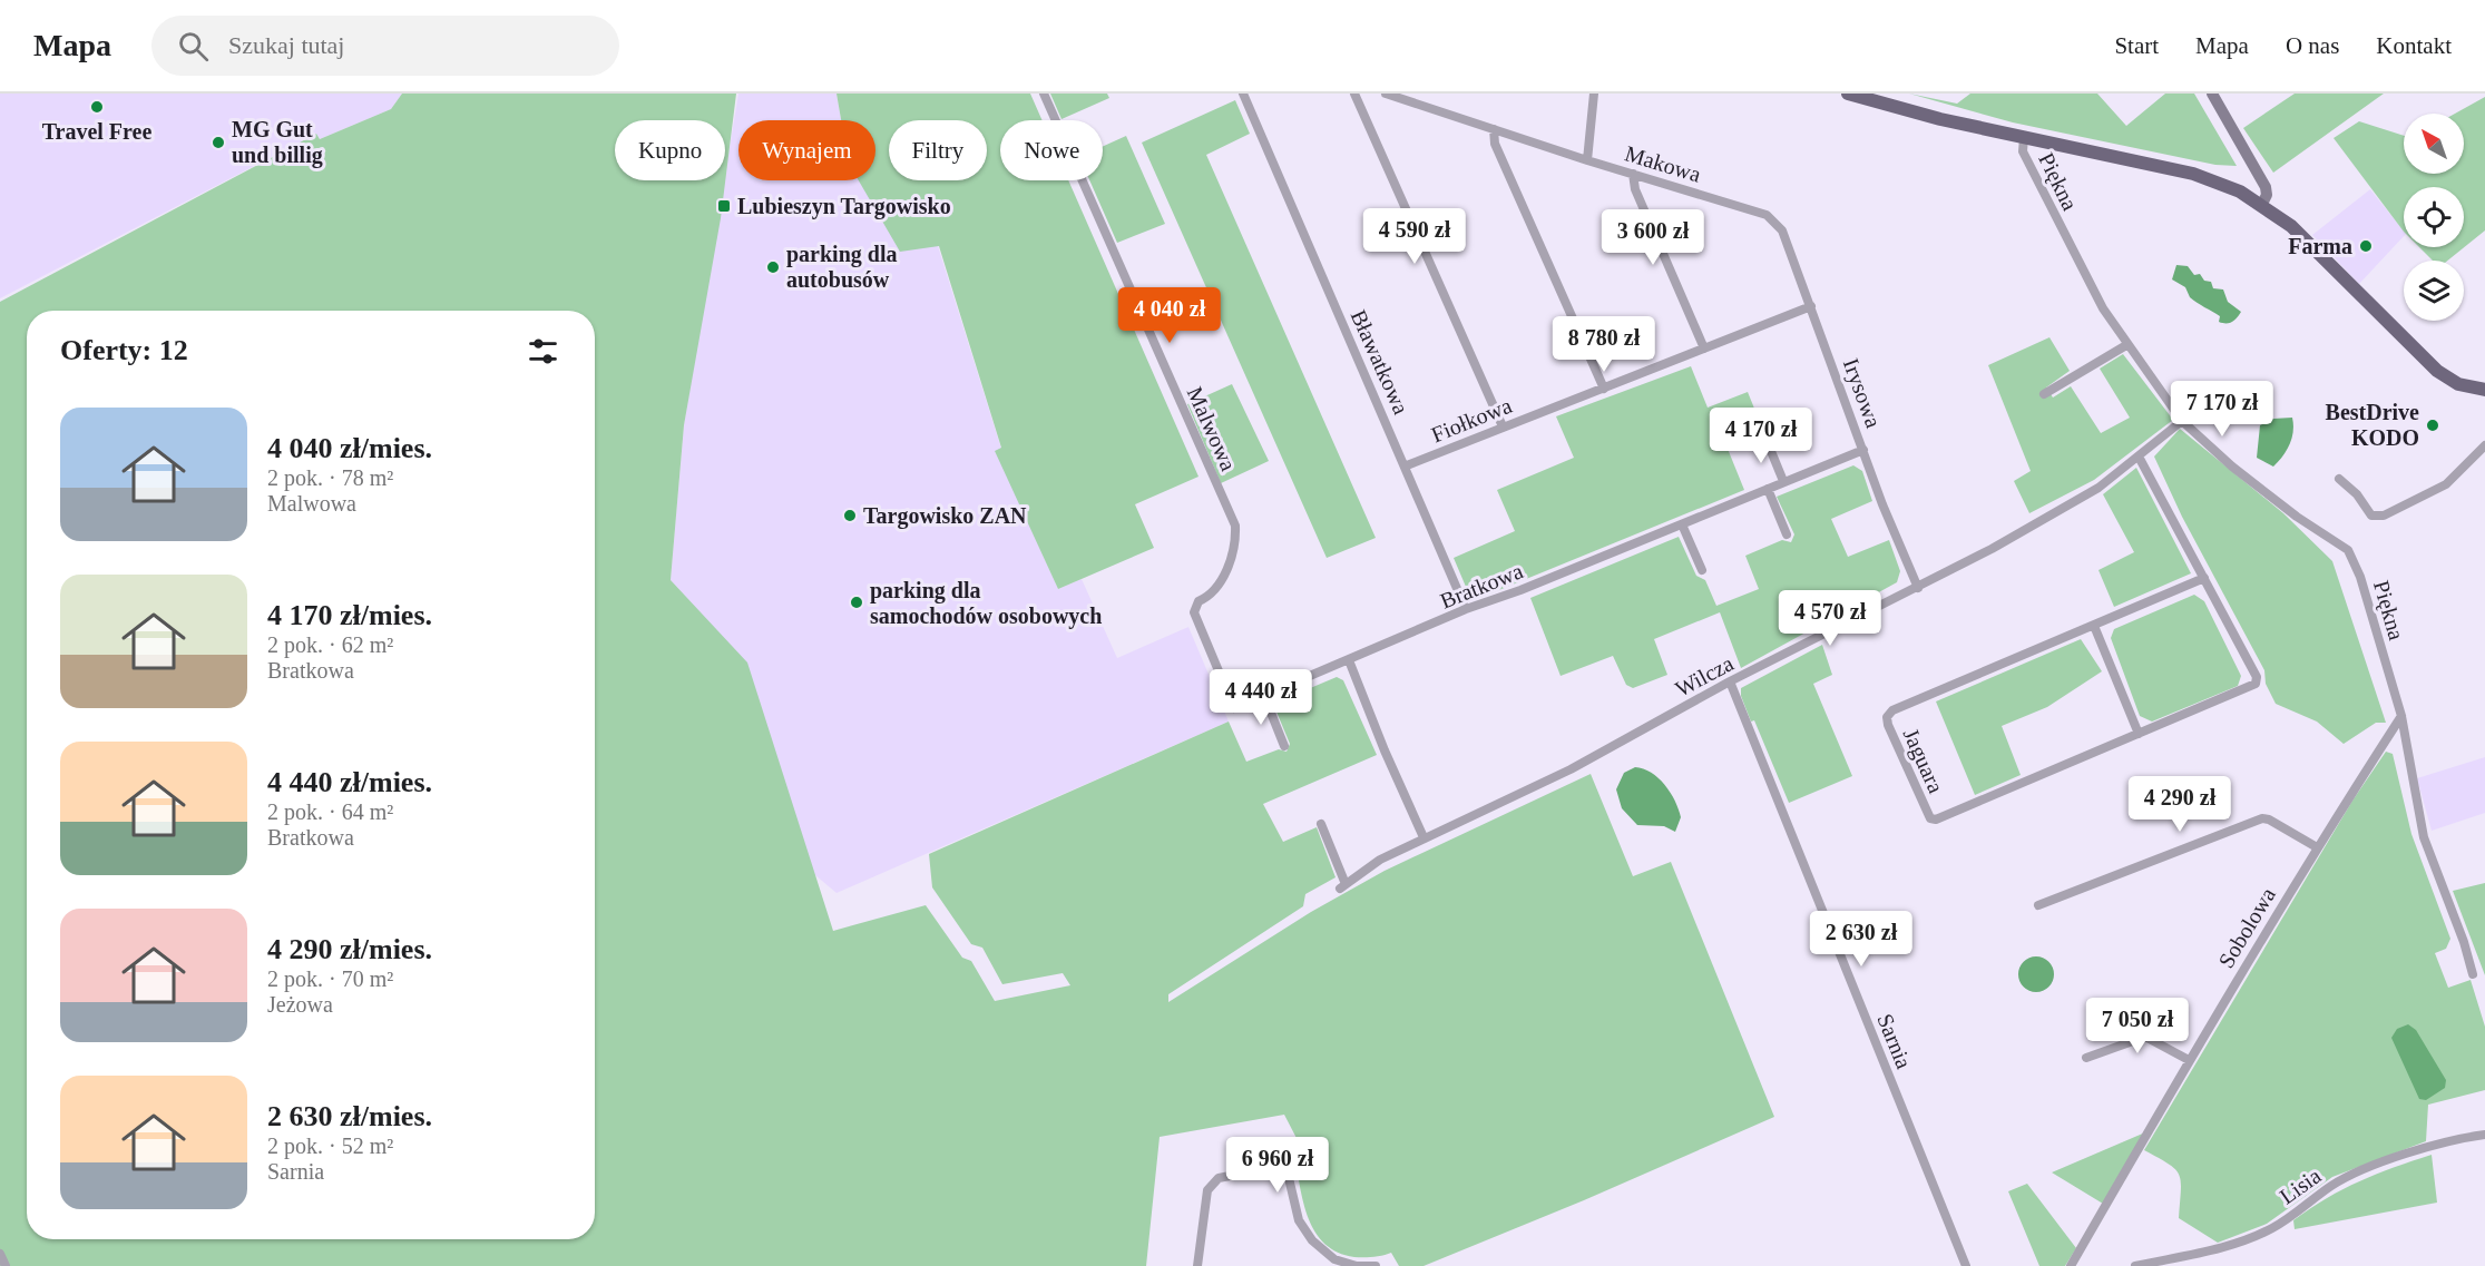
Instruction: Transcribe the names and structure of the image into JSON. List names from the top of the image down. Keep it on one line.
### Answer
{"streets":{"street":["Makowa","Piękna","Bławatkowa","Irysowa","Fiołkowa","Malwowa","Bratkowa","Wilcza","Jaguara","Sobolowa","Sarnia","Lisia"]},"crossings":[["Makowa","Irysowa"],["Piękna","Wilcza"],["Piękna","Sobolowa"],["Bławatkowa","Fiołkowa"],["Bławatkowa","Bratkowa"],["Irysowa","Fiołkowa"],["Irysowa","Bratkowa"],["Irysowa","Wilcza"],["Malwowa","Bratkowa"],["Wilcza","Jaguara"],["Wilcza","Sarnia"]],"places":{"other":["Travel Free","MG Gut und billig","Farma","parking dla autobusów","BestDrive KODO","Targowisko ZAN","parking dla samochodów osobowych"],"transit":["Lubieszyn Targowisko"]},"north":"top left","page":{"header":"Mapa","search":"Szukaj tutaj","nav":["Start","Mapa","O nas","Kontakt"],"chip":["Kupno","Wynajem","Filtry","Nowe"],"price":["4 590 zł","3 600 zł","4 040 zł","8 780 zł","7 170 zł","4 170 zł","4 570 zł","4 440 zł","4 290 zł","2 630 zł","7 050 zł","6 960 zł"],"heading":"Oferty: 12","list":[{"name":"4 040 zł/mies.","note":"2 pok. · 78 m² · Malwowa"},{"name":"4 170 zł/mies.","note":"2 pok. · 62 m² · Bratkowa"},{"name":"4 440 zł/mies.","note":"2 pok. · 64 m² · Bratkowa"},{"name":"4 290 zł/mies.","note":"2 pok. · 70 m² · Jeżowa"},{"name":"2 630 zł/mies.","note":"2 pok. · 52 m² · Sarnia"}]}}
